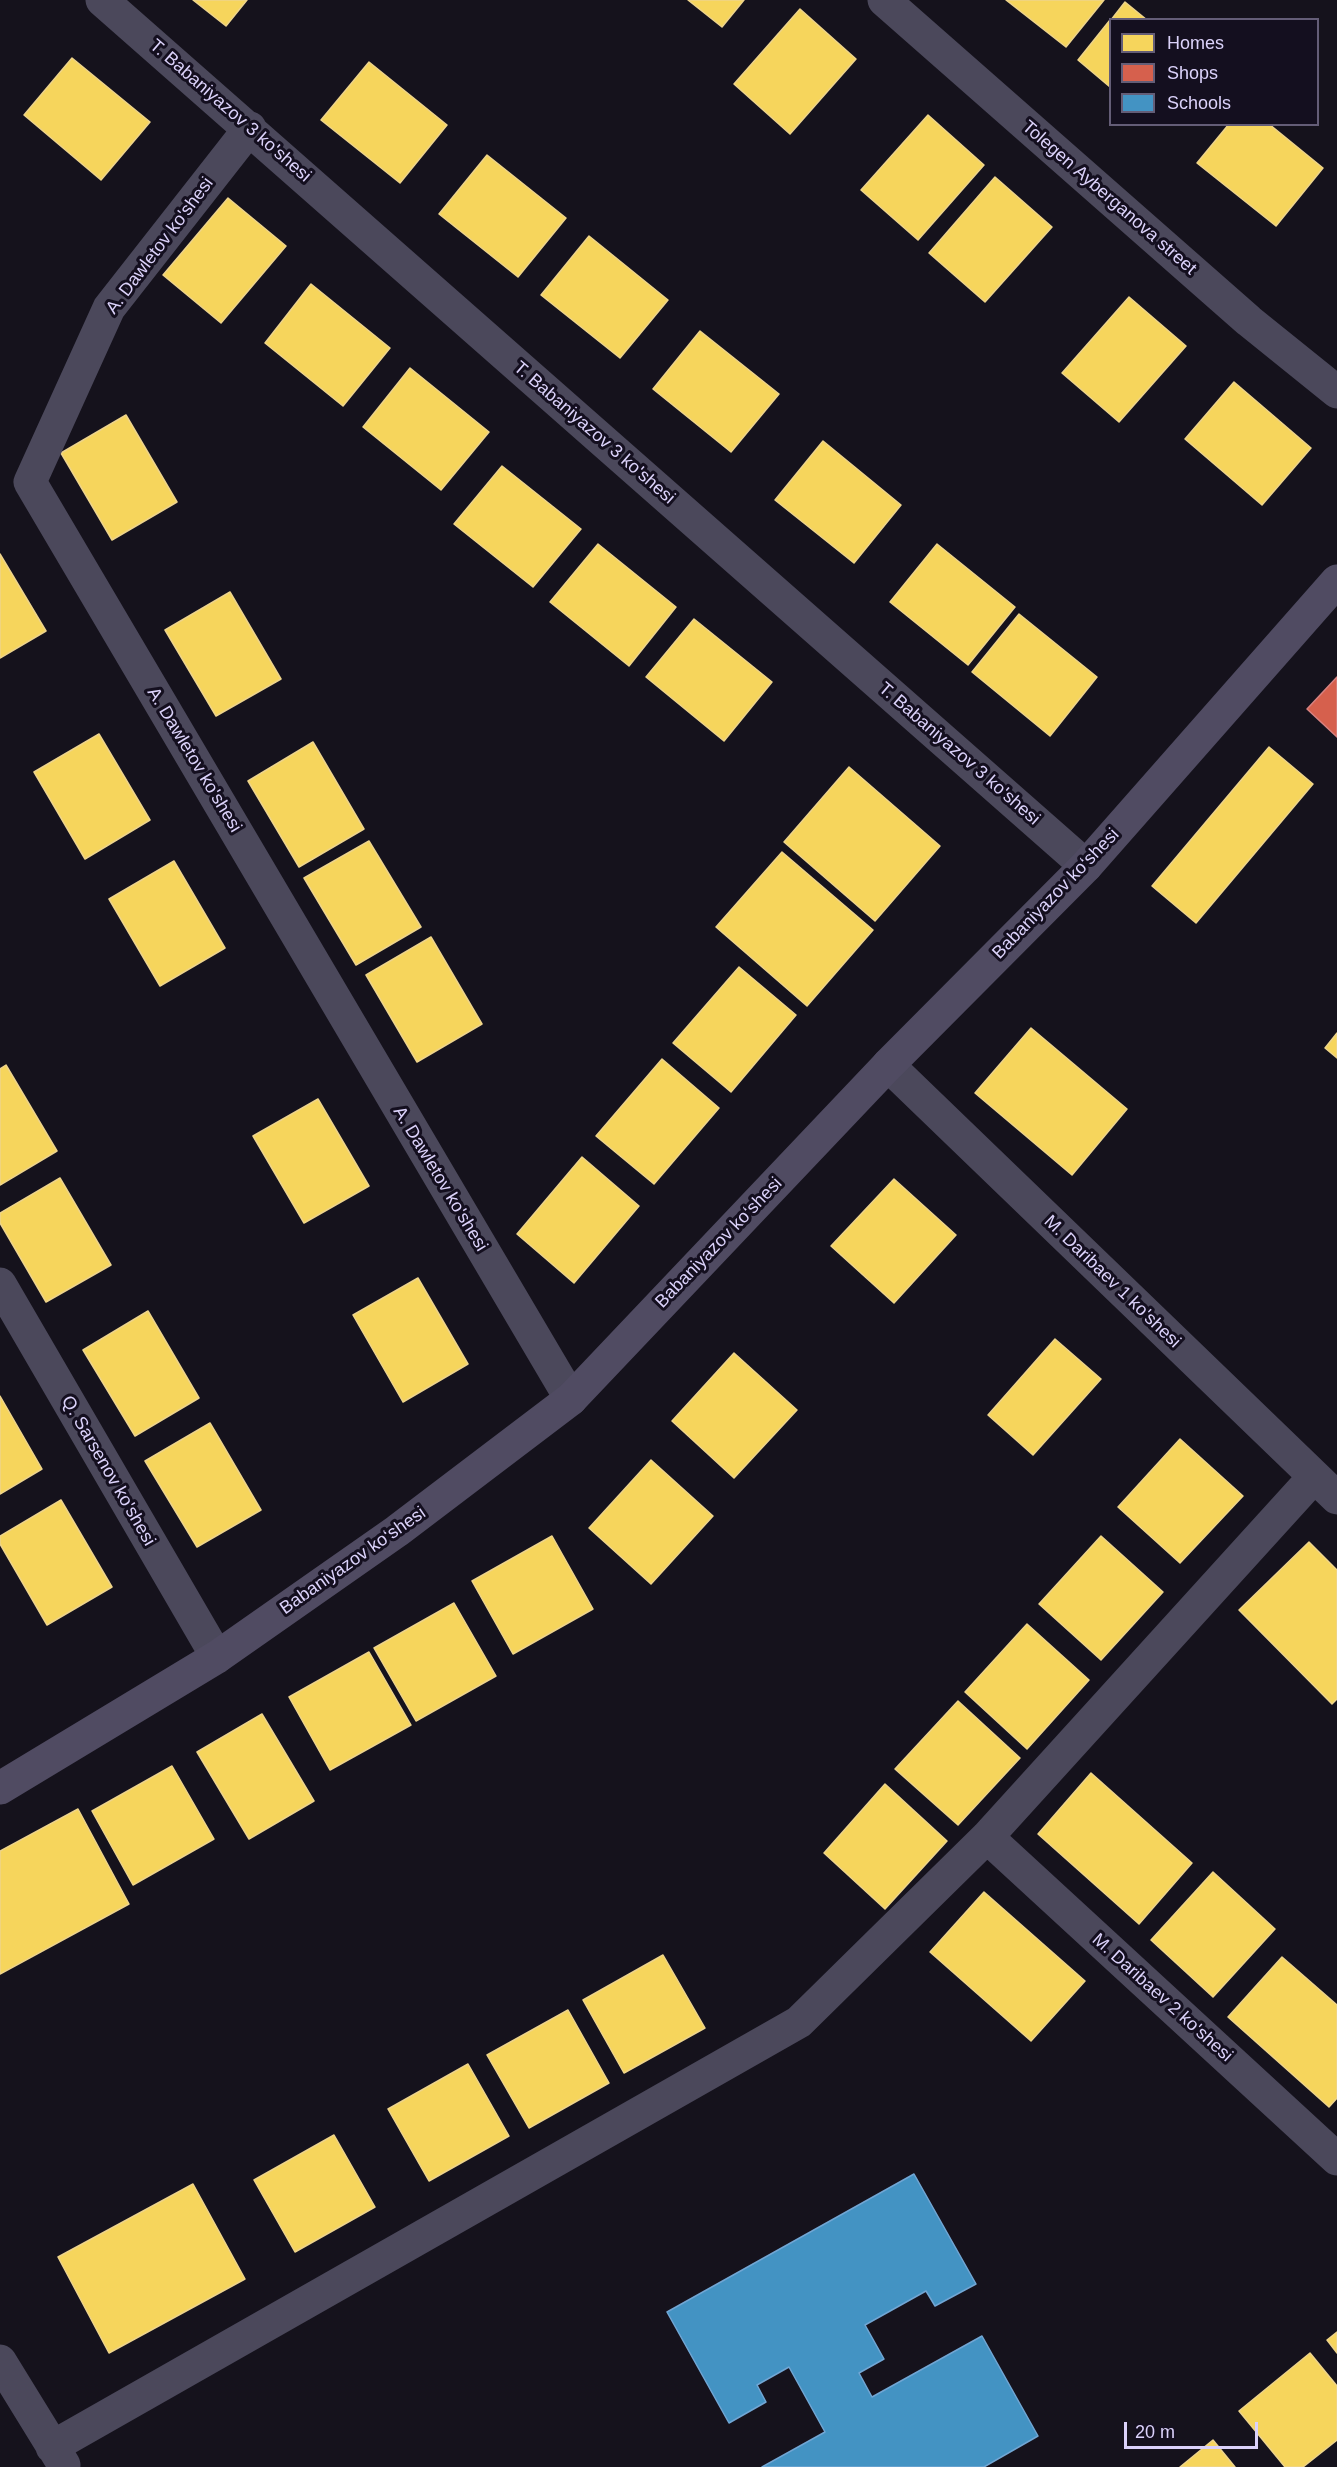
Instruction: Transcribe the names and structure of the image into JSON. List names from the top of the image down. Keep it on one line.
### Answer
{"streets":{"street":["T. Babaniyazov 3 ko'shesi","Tolegen Ayberganova street","A. Dawletov ko'shesi","Babaniyazov ko‘shesi","M. Daribaev 1 ko'shesi","Q. Sarsenov ko'shesi","M. Daribaev 2 ko'shesi"]},"crossings":[["T. Babaniyazov 3 ko'shesi","A. Dawletov ko'shesi"],["T. Babaniyazov 3 ko'shesi","Babaniyazov ko‘shesi"],["A. Dawletov ko'shesi","Babaniyazov ko‘shesi"],["Babaniyazov ko‘shesi","M. Daribaev 1 ko'shesi"],["Babaniyazov ko‘shesi","Q. Sarsenov ko'shesi"]],"legend":["Homes","Shops","Schools"],"scale_bar":"20 m"}
